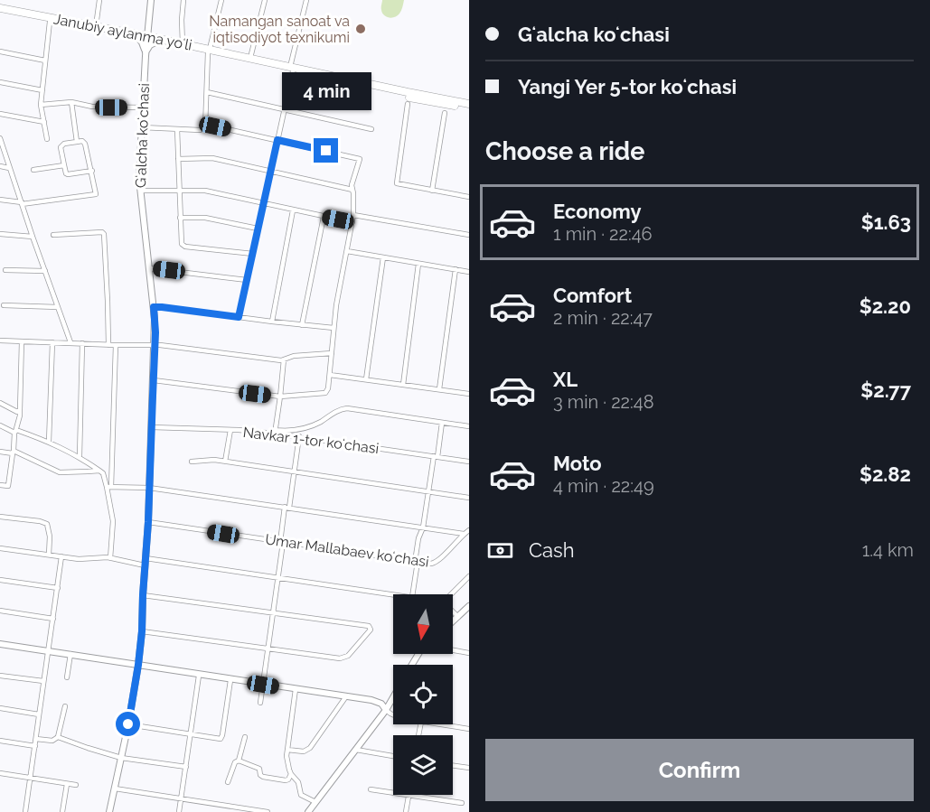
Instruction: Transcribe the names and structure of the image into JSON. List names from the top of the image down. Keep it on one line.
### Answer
{"streets":{"highway":["Janubiy aylanma yoʻli"],"street":["Gʻalcha koʻchasi","Navkar 1-tor koʻchasi","Umar Mallabaev koʻchasi"]},"crossings":[["Janubiy aylanma yoʻli","Gʻalcha koʻchasi"],["Gʻalcha koʻchasi","Navkar 1-tor koʻchasi"],["Gʻalcha koʻchasi","Umar Mallabaev koʻchasi"]],"places":["Namangan sanoat va iqtisodiyot texnikumi"],"north":"bottom","page":{"banner":["Gʻalcha koʻchasi","Yangi Yer 5-tor koʻchasi"],"bubble":"4 min","heading":"Choose a ride","list":[{"name":"Economy","note":"1 min · 22:46","value":"$1.63"},{"name":"Comfort","note":"2 min · 22:47","value":"$2.20"},{"name":"XL","note":"3 min · 22:48","value":"$2.77"},{"name":"Moto","note":"4 min · 22:49","value":"$2.82"}],"pay":["Cash","1.4 km"],"buttons":"Confirm"}}
